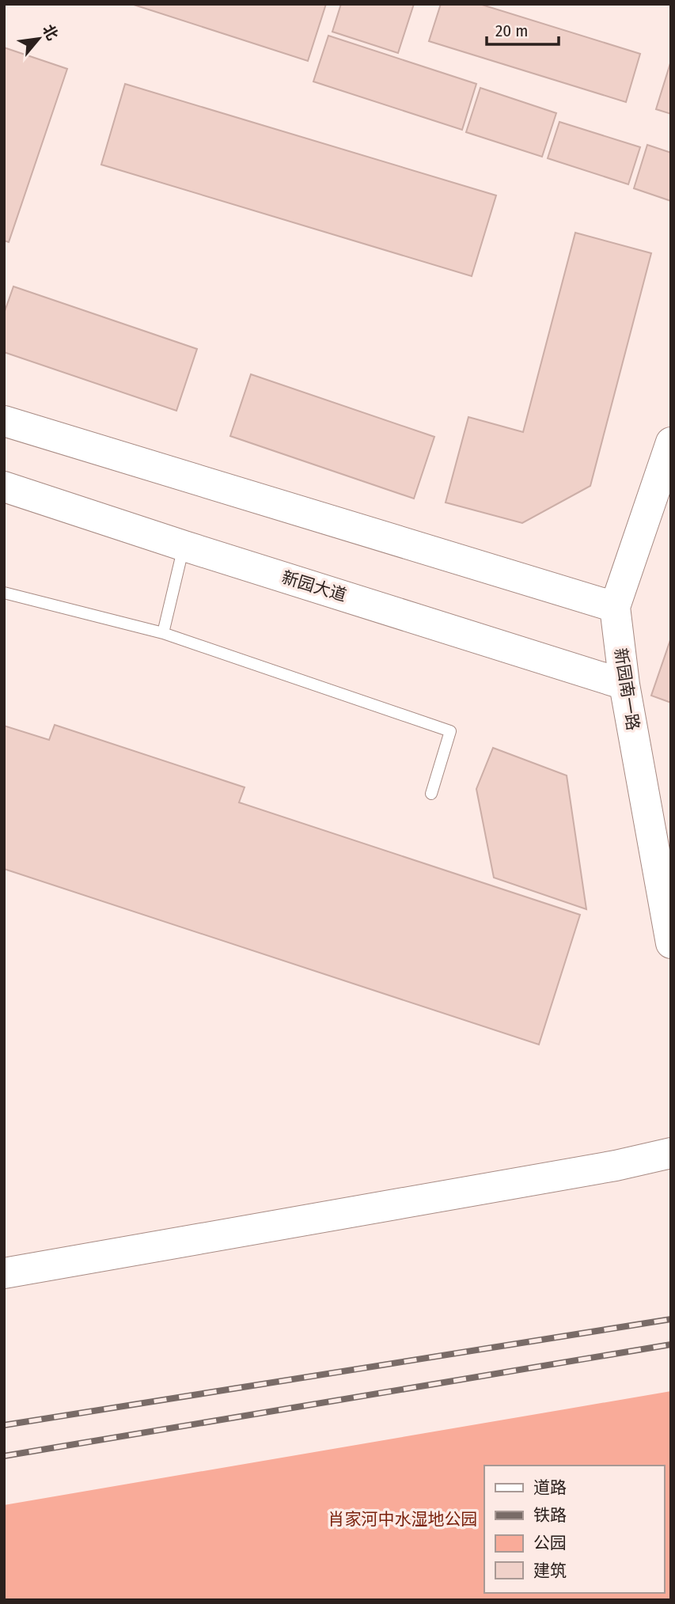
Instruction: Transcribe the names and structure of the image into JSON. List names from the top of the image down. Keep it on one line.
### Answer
{"streets":{"street":["新园大道","新园南一路"]},"crossings":[["新园大道","新园南一路"]],"parks":["肖家河中水湿地公园"],"legend":["道路","铁路","公园","建筑"],"scale_bar":"20 m","north":"top right"}
